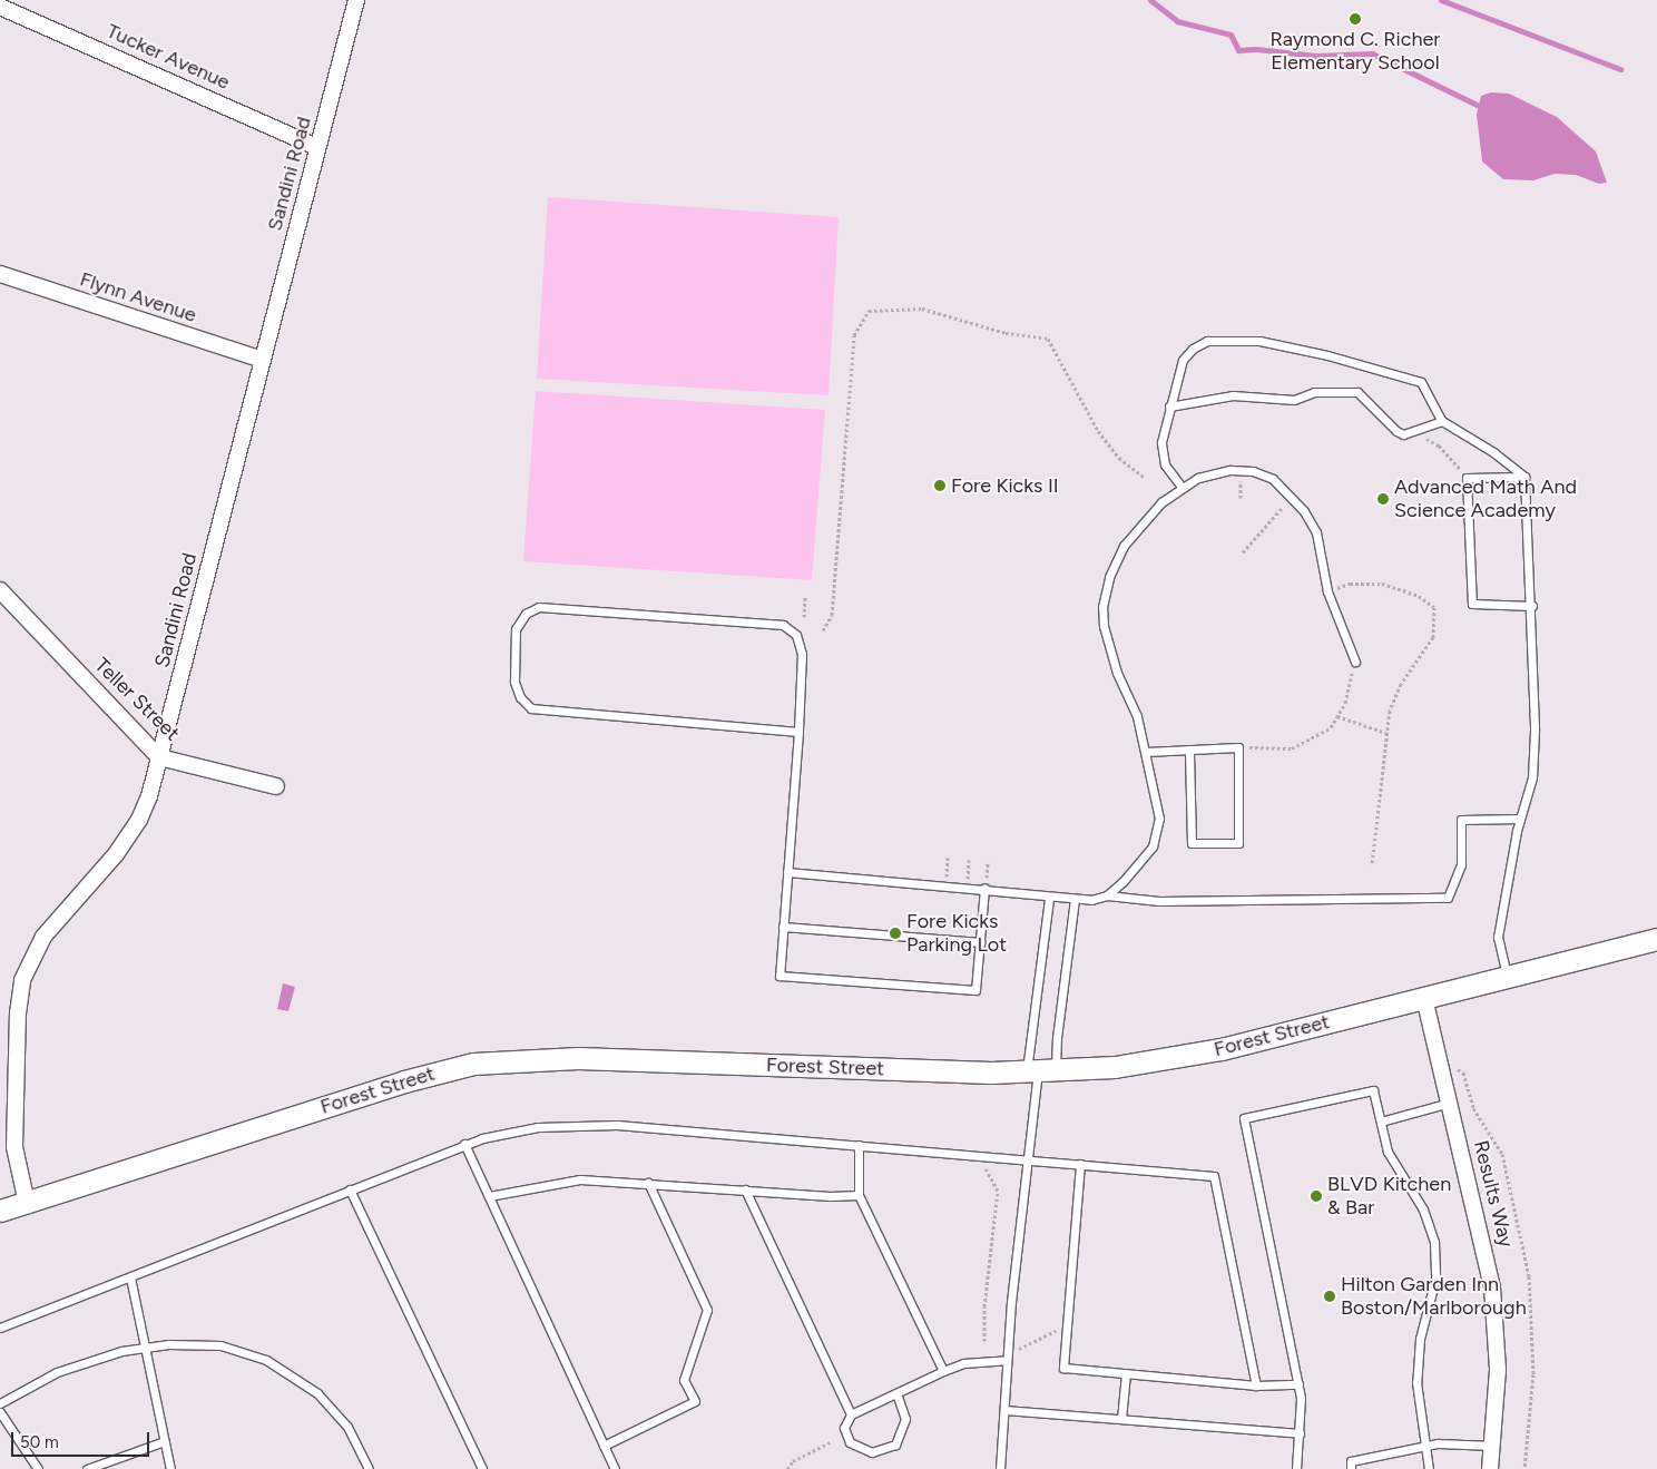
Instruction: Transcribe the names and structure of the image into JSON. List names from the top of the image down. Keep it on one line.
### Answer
{"streets":{"main road":["Forest Street"],"street":["Tucker Avenue","Sandini Road","Flynn Avenue","Teller Street","Results Way"]},"crossings":[["Tucker Avenue","Sandini Road"],["Sandini Road","Flynn Avenue"],["Sandini Road","Teller Street"],["Sandini Road","Forest Street"],["Forest Street","Results Way"]],"places":["Raymond C. Richer Elementary School","Fore Kicks II","Advanced Math And Science Academy","Fore Kicks Parking Lot","BLVD Kitchen & Bar","Hilton Garden Inn Boston/Marlborough"],"scale_bar":"50 m"}
